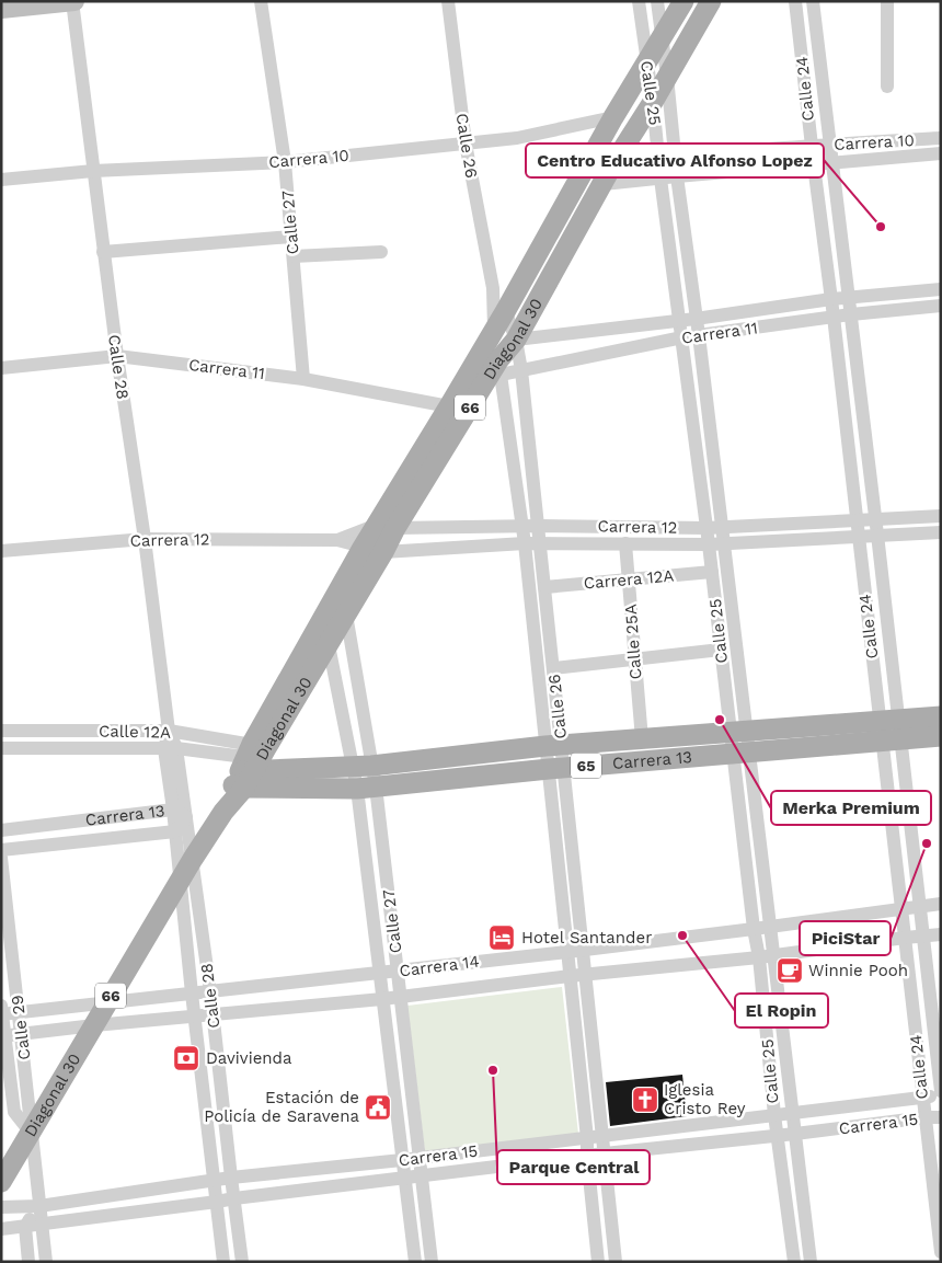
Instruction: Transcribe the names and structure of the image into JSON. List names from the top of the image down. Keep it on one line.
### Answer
{"streets":{"main road":["Diagonal 30","66","Carrera 13","65"],"street":["Calle 24","Calle 25","Carrera 10","Calle 26","Calle 27","Carrera 11","Calle 28","Carrera 12","Carrera 12A","Calle 25A","Calle 12A","Carrera 14","Calle 29","Carrera 15"]},"crossings":[["Calle 24","Carrera 10"],["Calle 24","Carrera 11"],["Calle 24","Carrera 12"],["Calle 24","Carrera 13"],["Calle 24","Carrera 14"],["Calle 24","Carrera 15"],["Calle 25","Carrera 10"],["Calle 25","Carrera 11"],["Calle 25","Diagonal 30"],["Calle 25","Carrera 12"],["Calle 25","Carrera 12A"],["Calle 25","Carrera 13"],["Calle 25","Carrera 14"],["Calle 25","Carrera 15"],["Carrera 10","Calle 26"],["Carrera 10","Calle 27"],["Carrera 10","Diagonal 30"],["Carrera 10","Calle 28"],["Calle 26","Carrera 11"],["Calle 26","Diagonal 30"],["Calle 26","Carrera 12"],["Calle 26","Carrera 12A"],["Calle 26","Carrera 13"],["Calle 26","Carrera 14"],["Calle 26","Carrera 15"],["Calle 27","Carrera 11"],["Calle 27","Diagonal 30"],["Calle 27","Carrera 13"],["Calle 27","Carrera 14"],["Calle 27","Carrera 15"],["Carrera 11","Diagonal 30"],["Carrera 11","Calle 28"],["Diagonal 30","Calle 28"],["Diagonal 30","Carrera 12"],["Diagonal 30","Calle 12A"],["Diagonal 30","Carrera 13"],["Diagonal 30","Carrera 14"],["Diagonal 30","Calle 29"],["Calle 28","Carrera 12"],["Calle 28","Calle 12A"],["Calle 28","Carrera 13"],["Calle 28","Carrera 14"],["Calle 28","Carrera 15"],["Carrera 12","Calle 25A"],["Carrera 12A","Calle 25A"],["Calle 25A","Carrera 13"],["Calle 12A","Carrera 13"],["Carrera 14","Calle 29"],["Calle 29","Carrera 15"]],"places":{"other":["Centro Educativo Alfonso Lopez","Merka Premium","PiciStar","El Ropin","Parque Central"],"hotel":["Hotel Santander"],"cafe":["Winnie Pooh"],"bank":["Davivienda"],"church":["Iglesia Cristo Rey"],"public building":["Estación de Policía de Saravena"]}}
